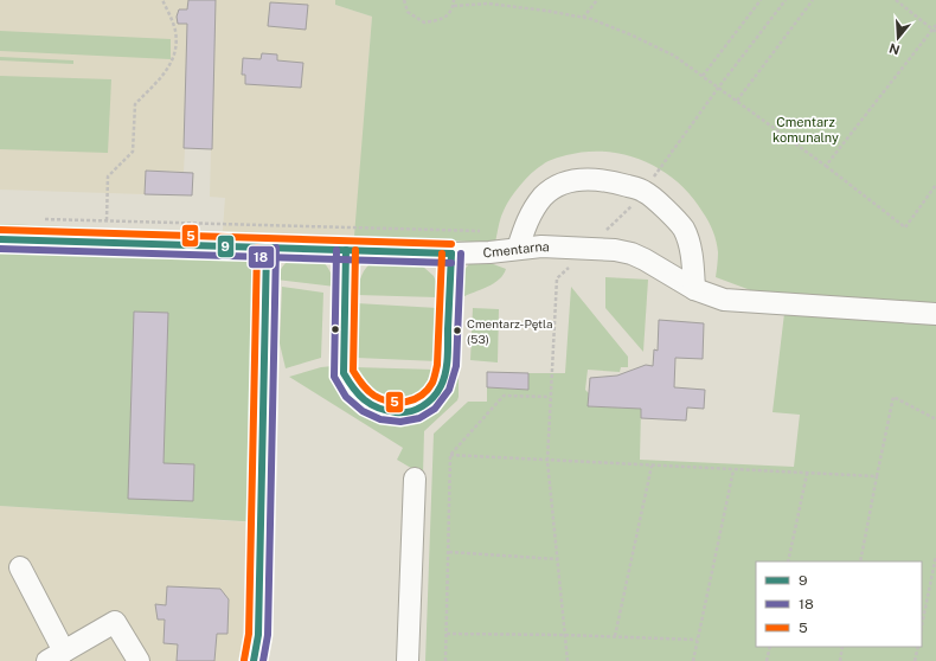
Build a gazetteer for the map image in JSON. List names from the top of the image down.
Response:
{
  "streets": {
    "street": ["Cmentarna"]
  },
  "parks": ["Cmentarz komunalny"],
  "places": ["Cmentarz-Pętla (53)"],
  "lines": ["transit line 5", "transit line 9", "transit line 18"],
  "legend": ["9", "18", "5"],
  "north": "bottom"
}
